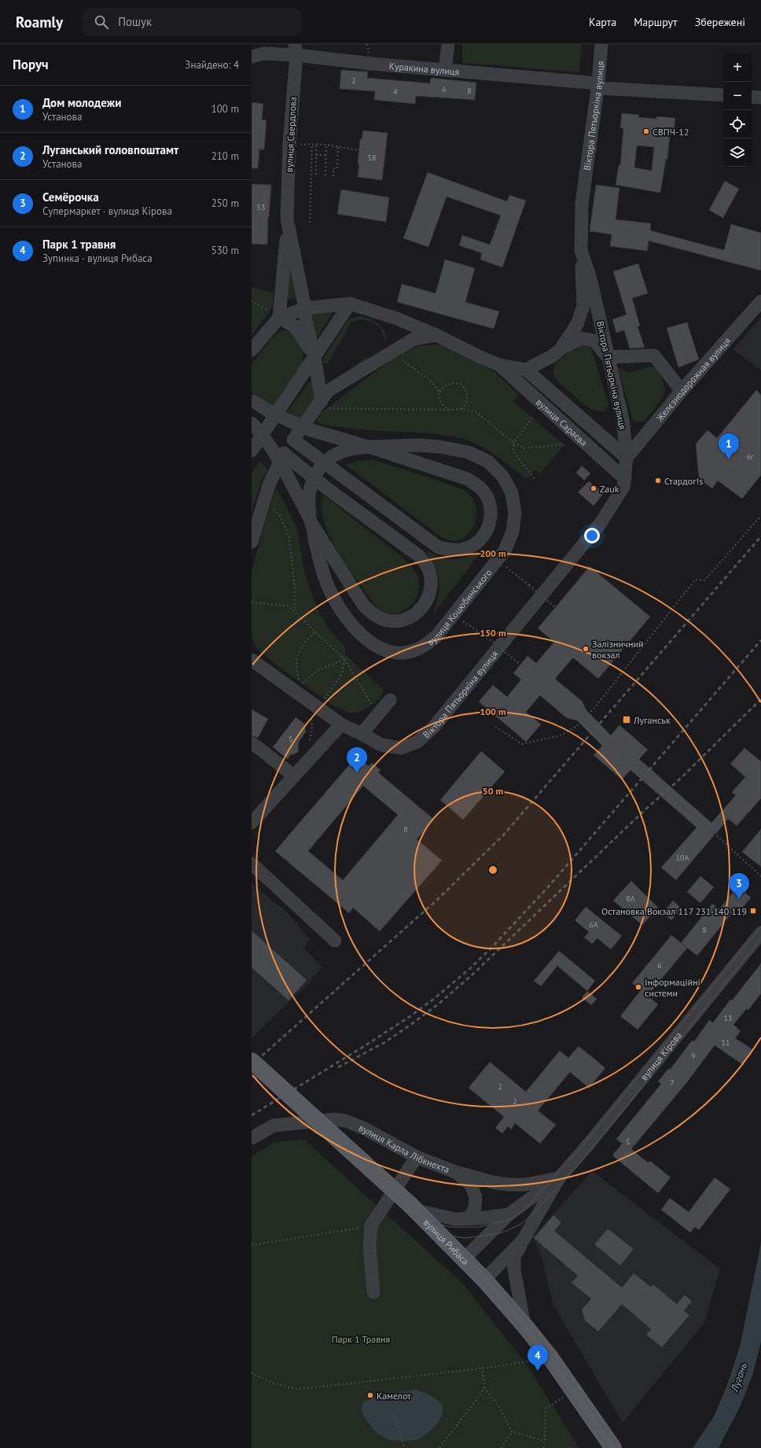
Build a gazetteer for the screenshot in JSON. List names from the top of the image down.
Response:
{
  "streets": {
    "main road": ["вулиця Рибаса"],
    "street": [
      "Куракина вулиця",
      "Віктора Пятьоркіна вулиця",
      "вулиця Свердлова",
      "Желєзнодорожная вулиця",
      "вулиця Сараєва",
      "вулиця Коцюбинського",
      "вулиця Кірова",
      "вулиця Карла Лібкнехта"
    ]
  },
  "crossings": [
    ["Куракина вулиця", "Віктора Пятьоркіна вулиця"],
    ["Куракина вулиця", "вулиця Свердлова"],
    ["Віктора Пятьоркіна вулиця", "Желєзнодорожная вулиця"],
    ["Віктора Пятьоркіна вулиця", "вулиця Сараєва"],
    ["вулиця Кірова", "вулиця Карла Лібкнехта"],
    ["вулиця Кірова", "вулиця Рибаса"]
  ],
  "water": ["Лугань"],
  "parks": ["Парк 1 Травня"],
  "places": {
    "other": [
      "СВПЧ-12",
      "Стардог!s",
      "Zauk",
      "Залізничний вокзал",
      "Інформаційні системи",
      "Камелот"
    ],
    "transit": ["Луганськ", "Остановка Вокзал 117 231 140 119"]
  },
  "house_numbers": [
    "2",
    "6",
    "8",
    "4",
    "58",
    "53",
    "6г",
    "5",
    "8",
    "10А",
    "8А",
    "6А",
    "8",
    "6",
    "13",
    "11",
    "9",
    "7",
    "2",
    "2",
    "5"
  ],
  "page": {
    "header": "Roamly",
    "search": "Пошук",
    "nav": ["Карта", "Маршрут", "Збережені"],
    "heading": ["Поруч", "Знайдено: 4"],
    "map_buttons": ["+", "−"],
    "list": [
      {
        "mark": "1",
        "name": "Дом молодежи",
        "note": "Установа",
        "value": "100 m"
      },
      {
        "mark": "2",
        "name": "Луганський головпоштамт",
        "note": "Установа",
        "value": "210 m"
      },
      {
        "mark": "3",
        "name": "Семёрочка",
        "note": "Супермаркет · вулиця Кірова",
        "value": "250 m"
      },
      {
        "mark": "4",
        "name": "Парк 1 травня",
        "note": "Зупинка · вулиця Рибаса",
        "value": "530 m"
      }
    ],
    "pins": [
      "1",
      "2",
      "3",
      "4"
    ]
  },
  "rings": [
    "200 m",
    "150 m",
    "100 m",
    "50 m"
  ]
}
